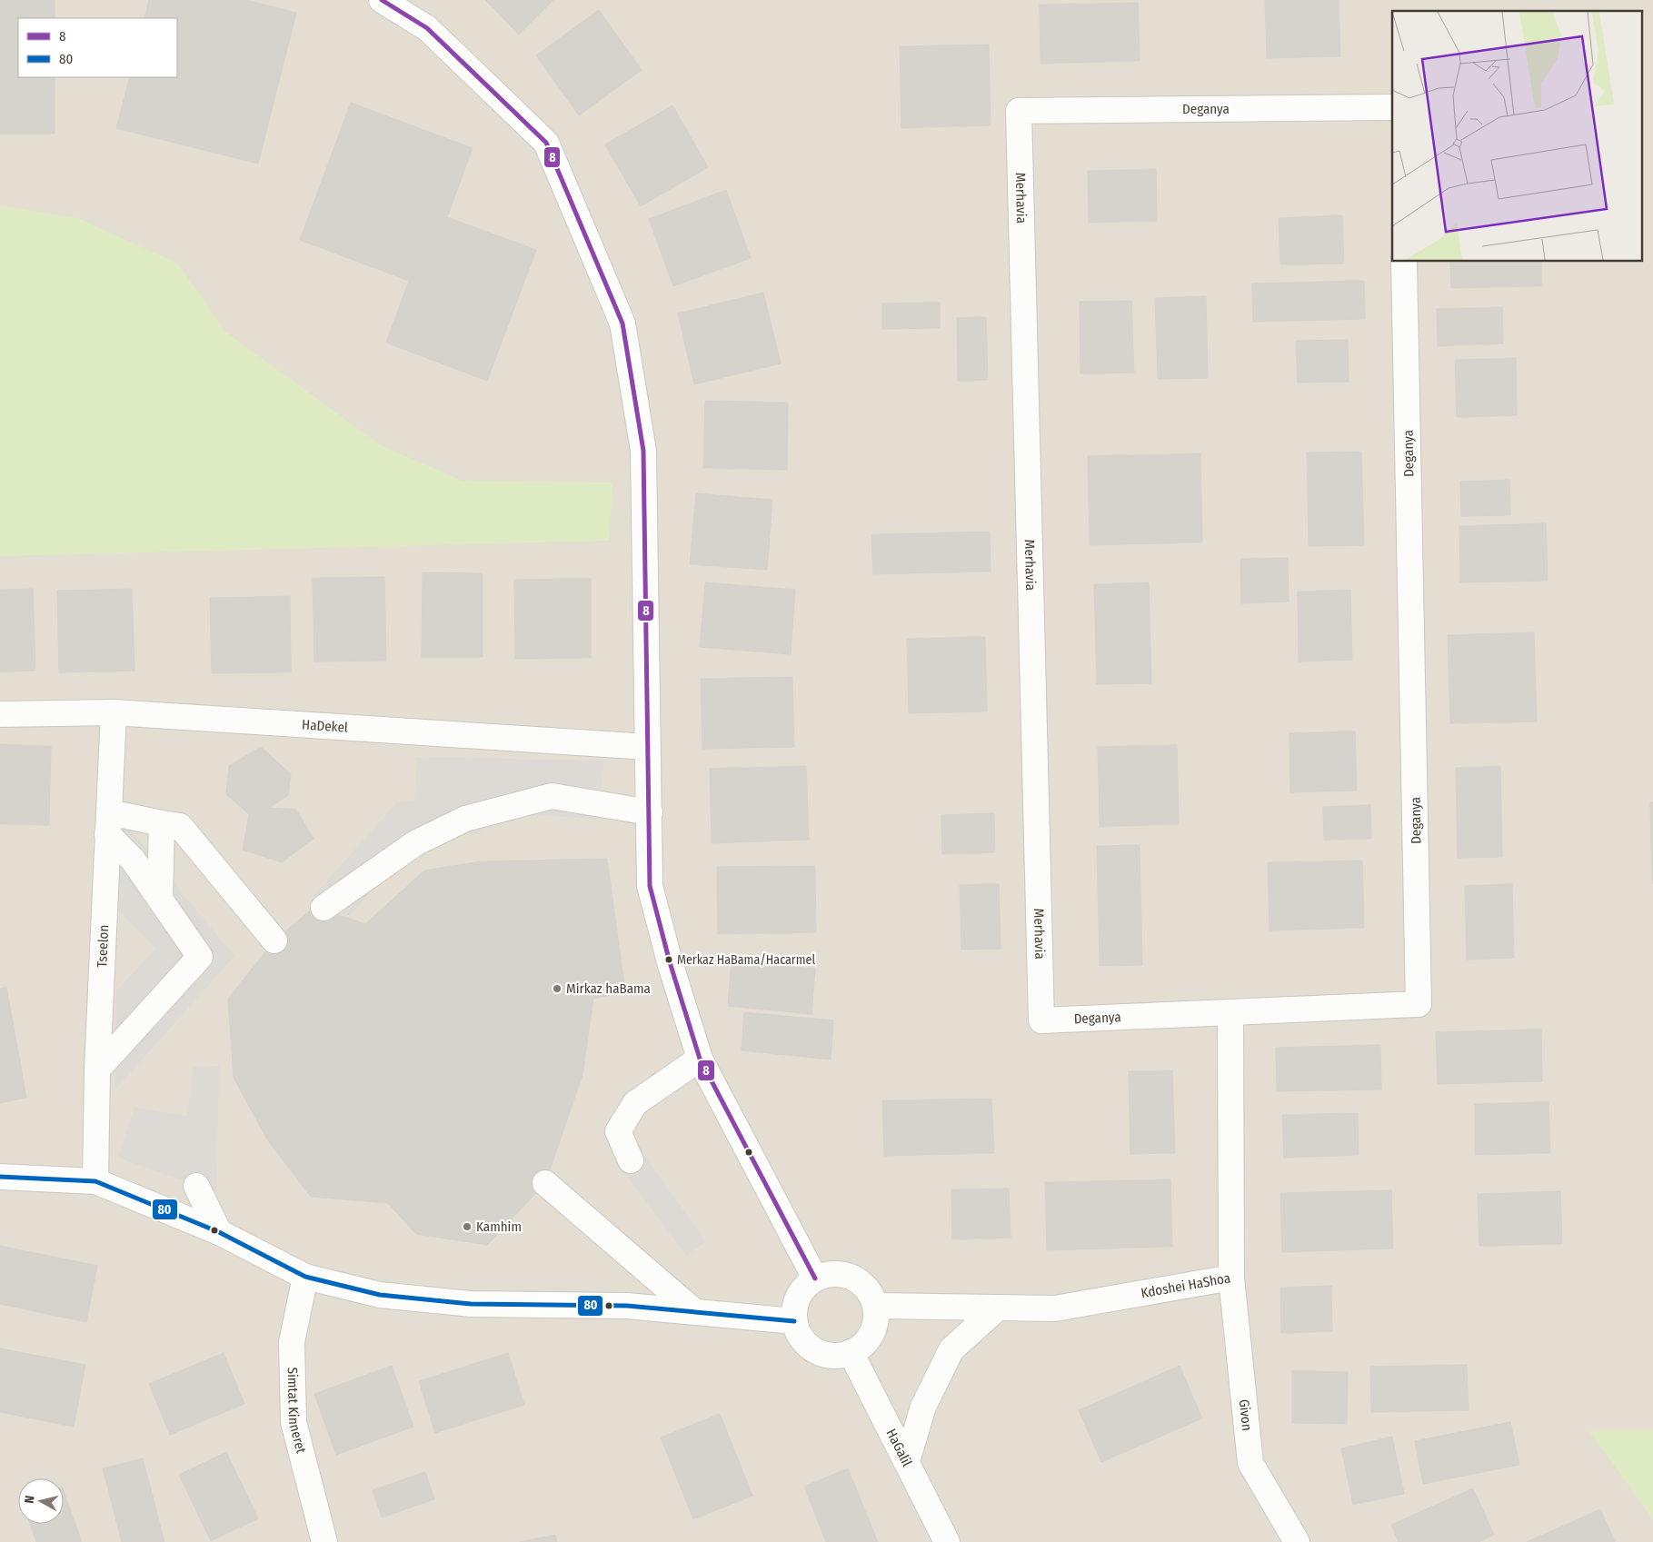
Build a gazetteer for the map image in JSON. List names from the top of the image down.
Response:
{
  "streets": {
    "street": [
      "Deganya",
      "Merhavia",
      "HaDekel",
      "Tseelon",
      "Kdoshei HaShoa",
      "Simtat Kinneret",
      "Givon",
      "HaGalil"
    ]
  },
  "crossings": [
    ["Deganya", "Merhavia"],
    ["Deganya", "Kdoshei HaShoa"],
    ["HaDekel", "Tseelon"],
    ["Kdoshei HaShoa", "Givon"],
    ["Kdoshei HaShoa", "HaGalil"]
  ],
  "places": ["Merkaz HaBama/Hacarmel", "Mirkaz haBama", "Kamhim"],
  "lines": ["transit line 8", "transit line 80"],
  "legend": ["8", "80"],
  "north": "left"
}
